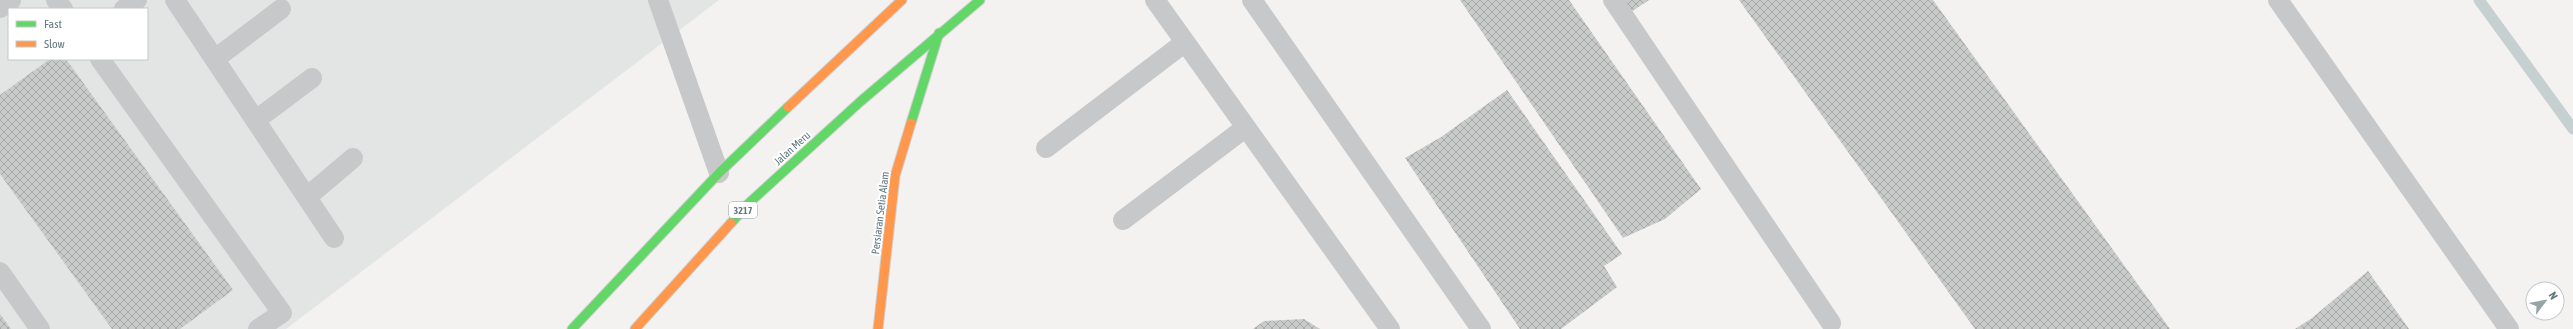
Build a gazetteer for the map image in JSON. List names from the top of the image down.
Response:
{
  "streets": {
    "highway": ["Jalan Meru", "3217", "Persiaran Setia Alam"]
  },
  "crossings": [
    ["Jalan Meru", "Persiaran Setia Alam"]
  ],
  "legend": ["Fast", "Slow"],
  "north": "top right"
}
